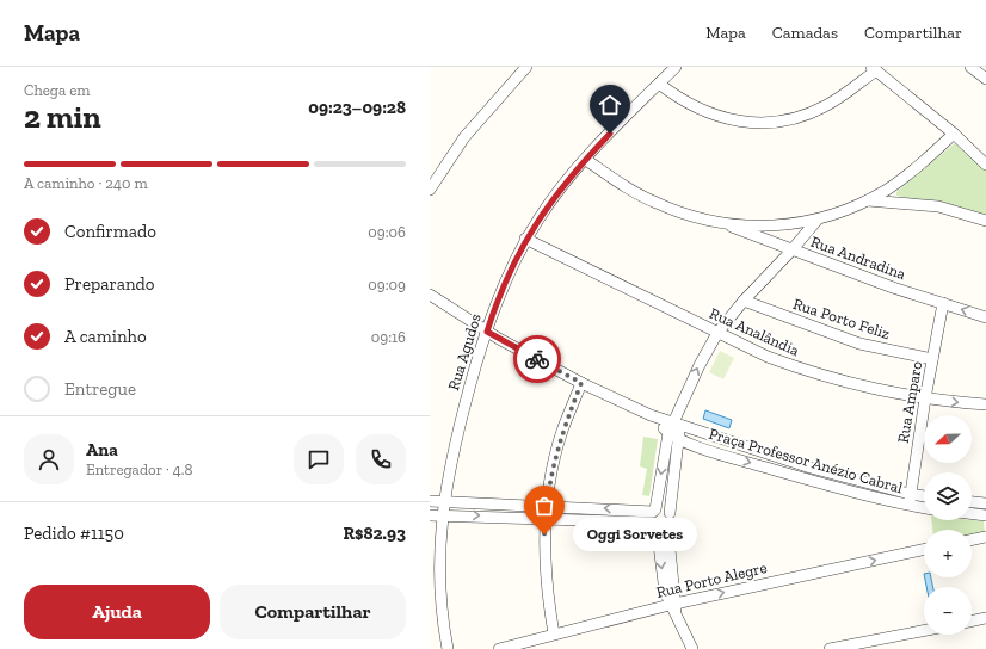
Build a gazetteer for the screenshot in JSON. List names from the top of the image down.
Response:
{
  "streets": {
    "street": [
      "Rua Andradina",
      "Rua Porto Feliz",
      "Rua Analândia",
      "Rua Agudos",
      "Rua Amparo",
      "Praça Professor Anézio Cabral",
      "Rua Porto Alegre"
    ]
  },
  "crossings": [
    ["Rua Andradina", "Rua Amparo"],
    ["Rua Porto Feliz", "Rua Amparo"],
    ["Rua Analândia", "Rua Agudos"],
    ["Rua Analândia", "Rua Amparo"],
    ["Rua Amparo", "Praça Professor Anézio Cabral"]
  ],
  "places": ["Oggi Sorvetes"],
  "north": "left",
  "page": {
    "header": "Mapa",
    "nav": ["Mapa", "Camadas", "Compartilhar"],
    "heading": ["2 min", "Chega em", "09:23–09:28"],
    "panel": [
      "Ana",
      "Entregador · 4.8",
      "Pedido #1150",
      "R$82.93"
    ],
    "bar": "A caminho · 240 m",
    "list": [
      ["Confirmado", "09:06"],
      ["Preparando", "09:09"],
      ["A caminho", "09:16"],
      "Entregue"
    ],
    "map_buttons": ["+", "−"],
    "bubble": "Oggi Sorvetes",
    "buttons": ["Ajuda", "Compartilhar"]
  }
}
